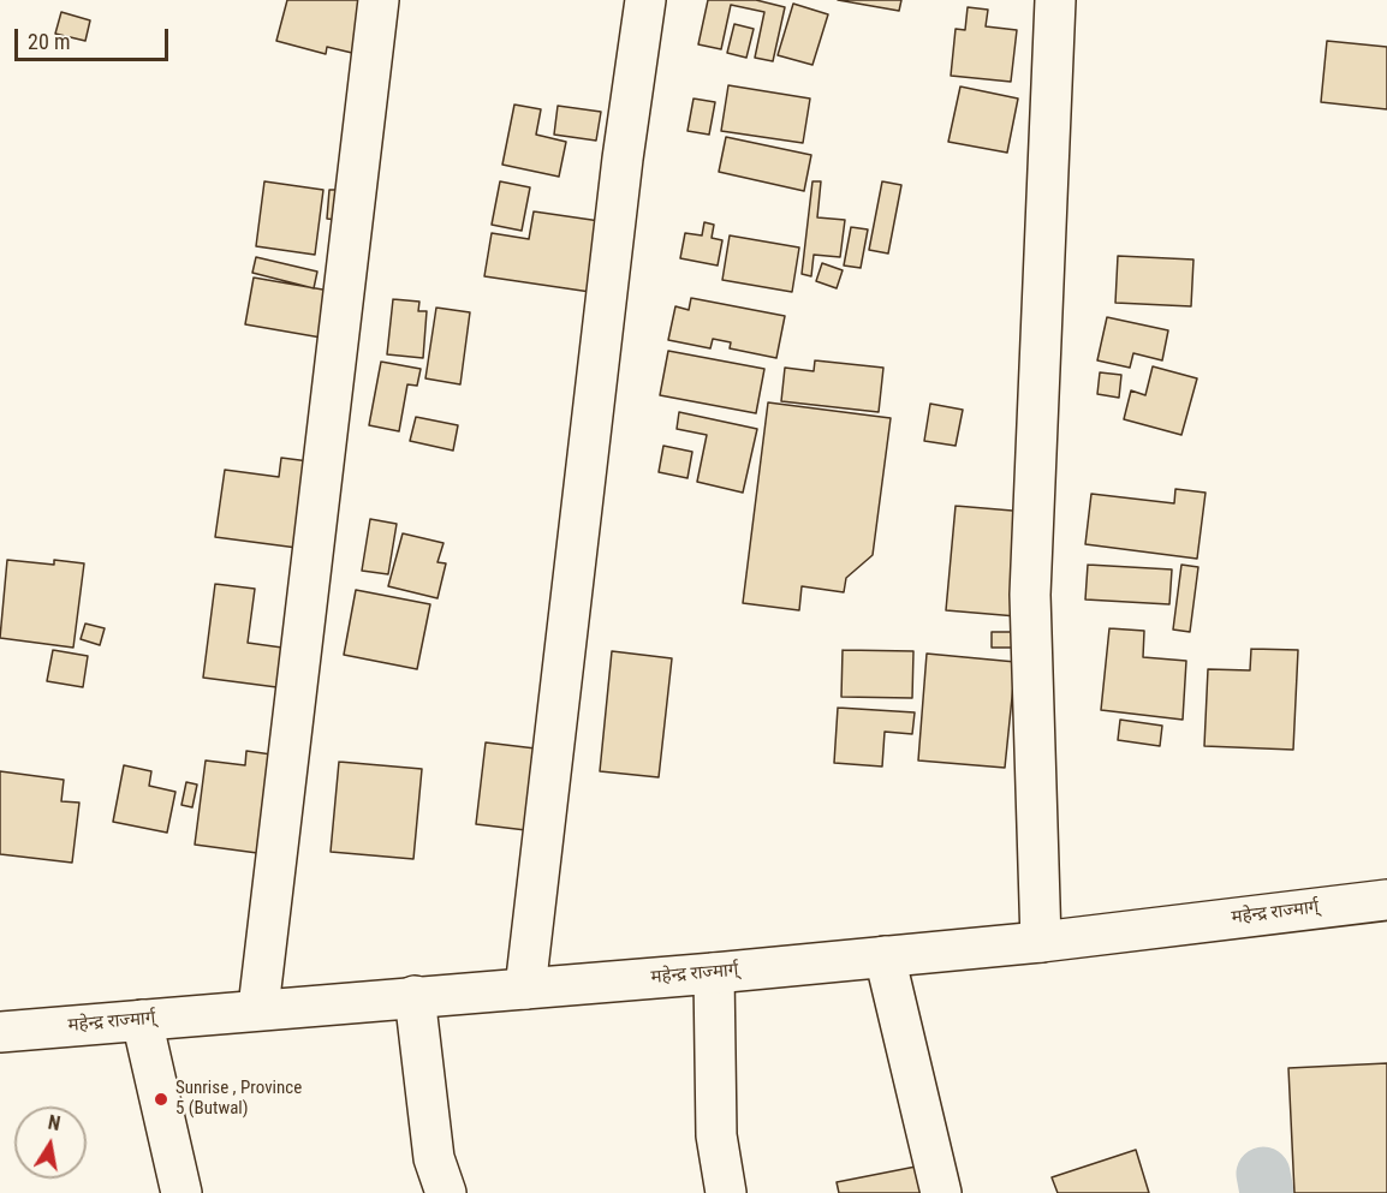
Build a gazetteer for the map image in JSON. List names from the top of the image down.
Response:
{
  "streets": {
    "main road": ["महेन्द्र राज्मार्ग्"]
  },
  "places": ["Sunrise , Province 5 (Butwal)"],
  "scale_bar": "20 m",
  "north": "top"
}
